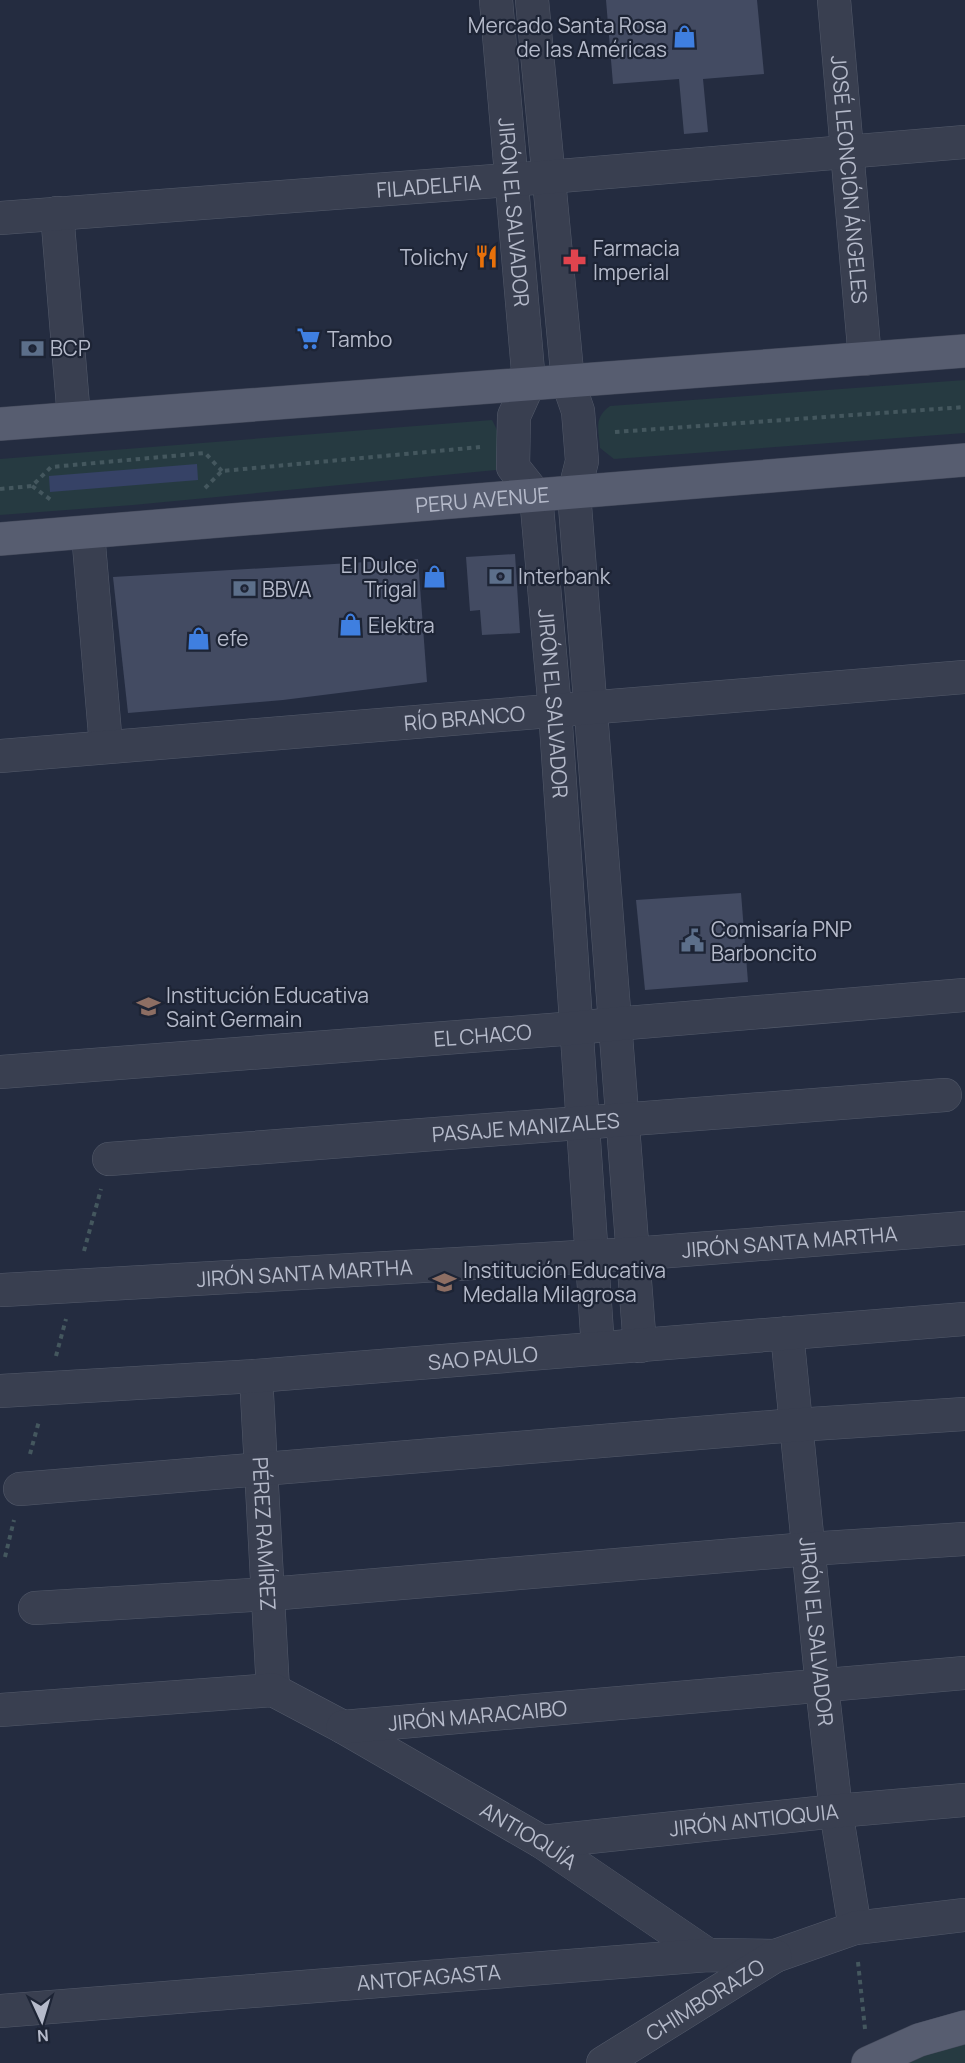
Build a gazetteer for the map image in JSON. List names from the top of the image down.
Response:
{
  "streets": {
    "main road": ["PERU AVENUE"],
    "street": [
      "JOSÉ LEONCIÓN ÁNGELES",
      "FILADELFIA",
      "JIRÓN EL SALVADOR",
      "RÍO BRANCO",
      "EL CHACO",
      "PASAJE MANIZALES",
      "JIRÓN SANTA MARTHA",
      "SAO PAULO",
      "PÉREZ RAMÍREZ",
      "JIRÓN MARACAIBO",
      "JIRÓN ANTIOQUIA",
      "ANTIOQUÍA",
      "ANTOFAGASTA",
      "CHIMBORAZO"
    ]
  },
  "crossings": [
    ["JOSÉ LEONCIÓN ÁNGELES", "FILADELFIA"],
    ["FILADELFIA", "JIRÓN EL SALVADOR"],
    ["JIRÓN EL SALVADOR", "PERU AVENUE"],
    ["JIRÓN EL SALVADOR", "RÍO BRANCO"],
    ["JIRÓN EL SALVADOR", "EL CHACO"],
    ["JIRÓN EL SALVADOR", "PASAJE MANIZALES"],
    ["JIRÓN EL SALVADOR", "JIRÓN SANTA MARTHA"],
    ["JIRÓN EL SALVADOR", "SAO PAULO"],
    ["JIRÓN EL SALVADOR", "JIRÓN MARACAIBO"],
    ["JIRÓN EL SALVADOR", "JIRÓN ANTIOQUIA"],
    ["JIRÓN EL SALVADOR", "ANTOFAGASTA"],
    ["SAO PAULO", "PÉREZ RAMÍREZ"],
    ["JIRÓN MARACAIBO", "ANTIOQUÍA"],
    ["JIRÓN ANTIOQUIA", "ANTIOQUÍA"],
    ["ANTIOQUÍA", "ANTOFAGASTA"],
    ["ANTOFAGASTA", "CHIMBORAZO"]
  ],
  "places": {
    "shop": [
      "Mercado Santa Rosa de las Américas",
      "El Dulce Trigal",
      "Elektra",
      "efe"
    ],
    "restaurant": ["Tolichy"],
    "pharmacy": ["Farmacia Imperial"],
    "supermarket": ["Tambo"],
    "bank": ["BCP", "Interbank", "BBVA"],
    "public building": ["Comisaría PNP Barboncito"],
    "school or university": ["Institución Educativa Saint Germain", "Institución Educativa Medalla Milagrosa"]
  },
  "north": "bottom"
}
